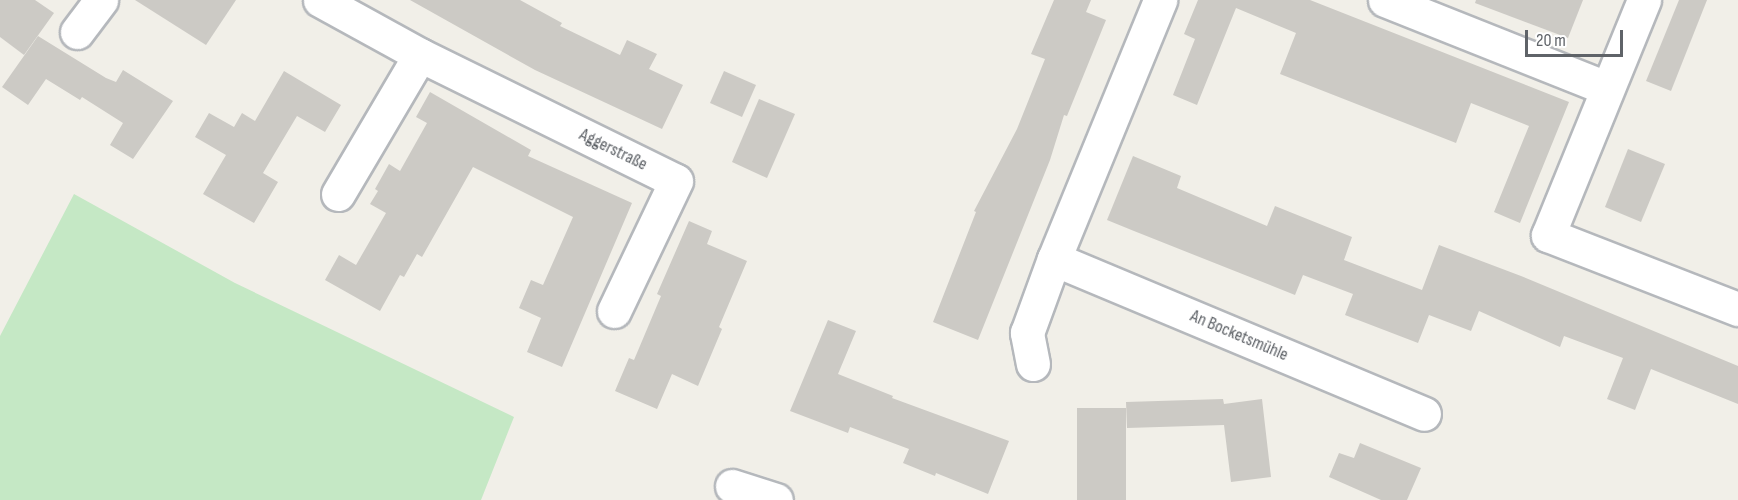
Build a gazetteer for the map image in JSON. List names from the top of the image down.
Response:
{
  "streets": {
    "street": ["Aggerstraße", "An Bocketsmühle"]
  },
  "scale_bar": "20 m"
}
